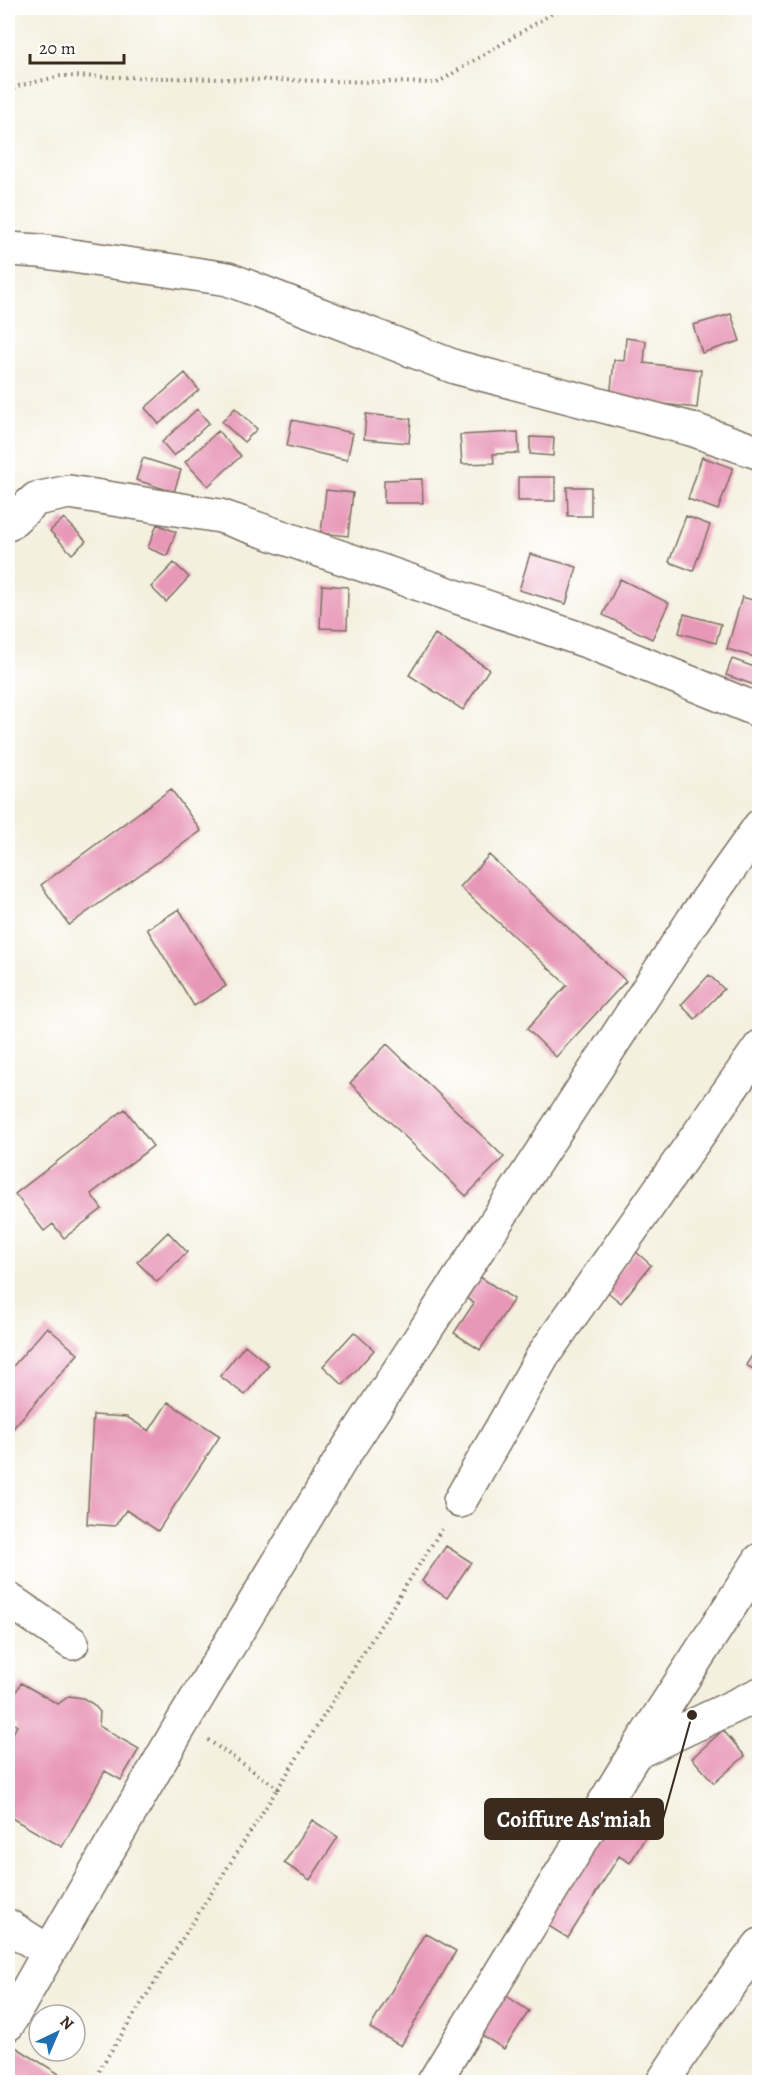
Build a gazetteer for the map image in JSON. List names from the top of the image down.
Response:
{
  "places": ["Coiffure As'miah"],
  "scale_bar": "20 m",
  "north": "top right"
}
